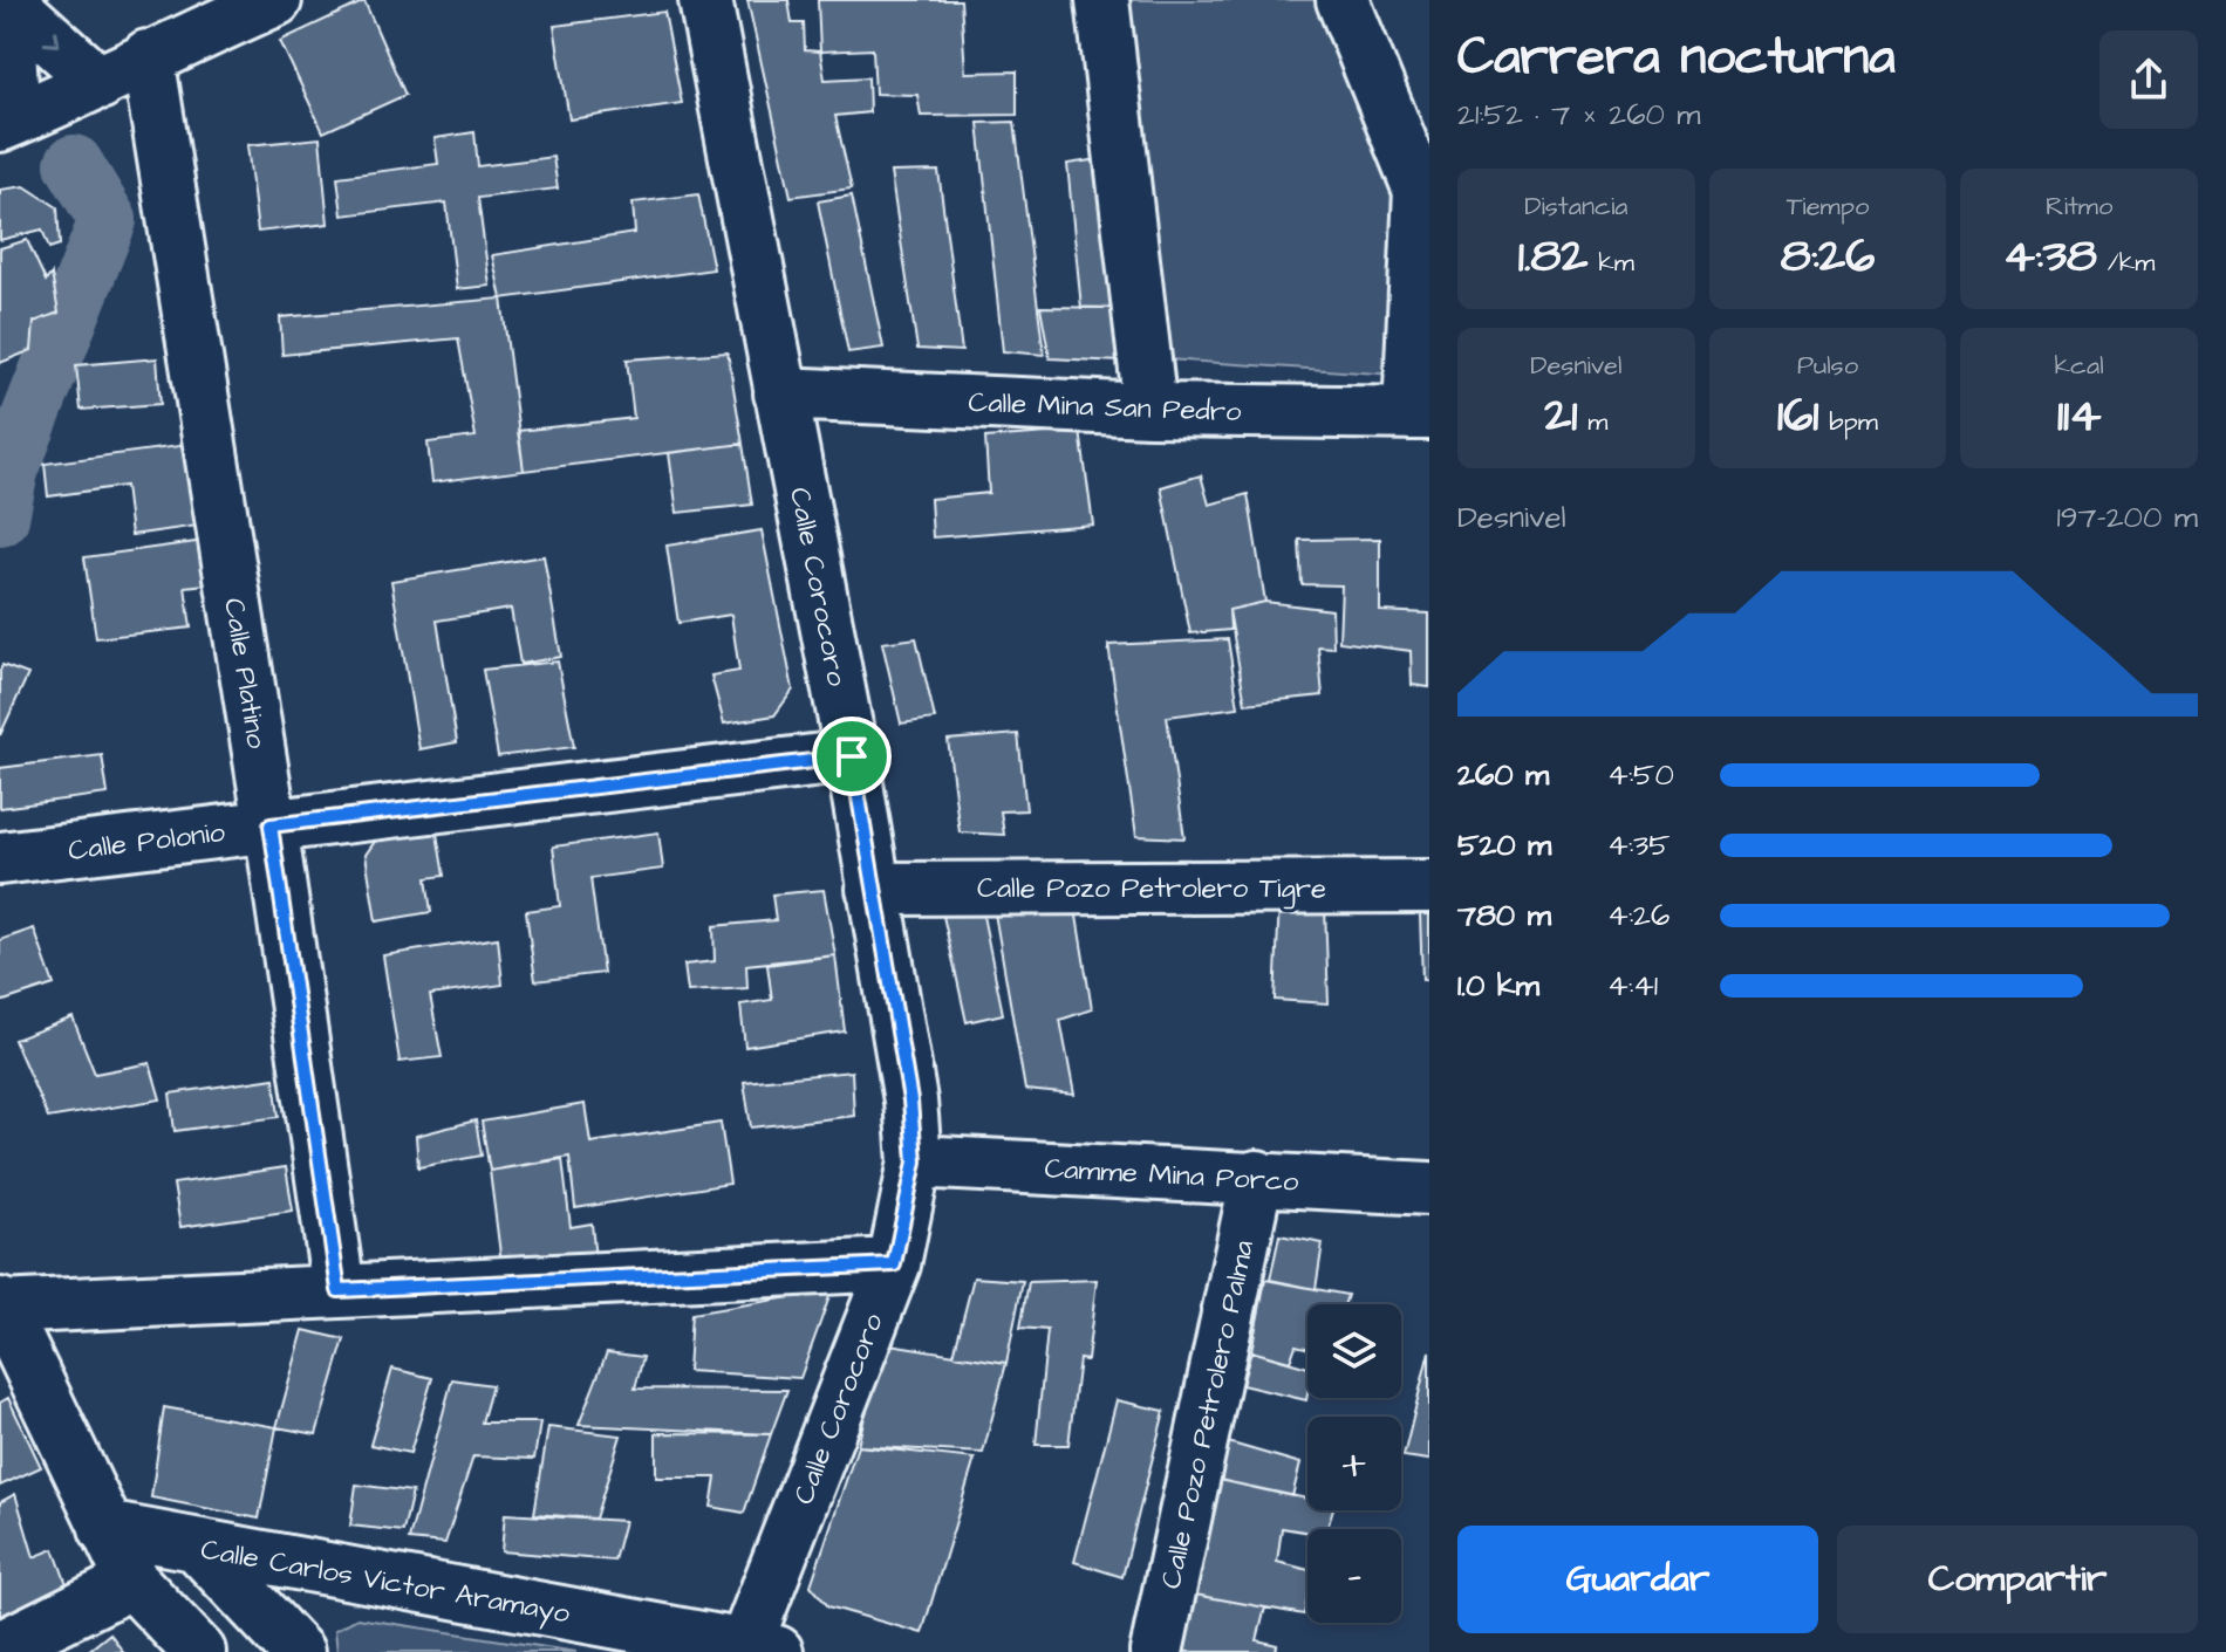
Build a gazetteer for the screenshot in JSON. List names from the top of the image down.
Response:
{
  "streets": {
    "street": [
      "Calle Mina San Pedro",
      "Calle Corocoro",
      "Calle Platino",
      "Calle Polonio",
      "Calle Pozo Petrolero Tigre",
      "Camme Mina Porco",
      "Calle Pozo Petrolero Palma",
      "Calle Carlos Victor Aramayo"
    ]
  },
  "crossings": [
    ["Calle Mina San Pedro", "Calle Corocoro"],
    ["Calle Corocoro", "Calle Polonio"],
    ["Calle Corocoro", "Calle Pozo Petrolero Tigre"],
    ["Calle Corocoro", "Camme Mina Porco"],
    ["Calle Corocoro", "Calle Carlos Victor Aramayo"],
    ["Calle Platino", "Calle Polonio"],
    ["Camme Mina Porco", "Calle Pozo Petrolero Palma"]
  ],
  "page": {
    "heading": ["Carrera nocturna", "21:52 · 7 × 260 m"],
    "stats": [
      ["Distancia", "1.82 km"],
      ["Tiempo", "8:26"],
      ["Ritmo", "4:38 /km"],
      ["Desnivel", "21 m"],
      ["Pulso", "161 bpm"],
      ["kcal", "114"]
    ],
    "chart": ["Desnivel", "197–200 m"],
    "list": [
      {
        "name": "260 m",
        "note": "4:50"
      },
      {
        "name": "520 m",
        "note": "4:35"
      },
      {
        "name": "780 m",
        "note": "4:26"
      },
      {
        "name": "1.0 km",
        "note": "4:41"
      }
    ],
    "map_buttons": ["+", "−"],
    "buttons": ["Guardar", "Compartir"]
  }
}
